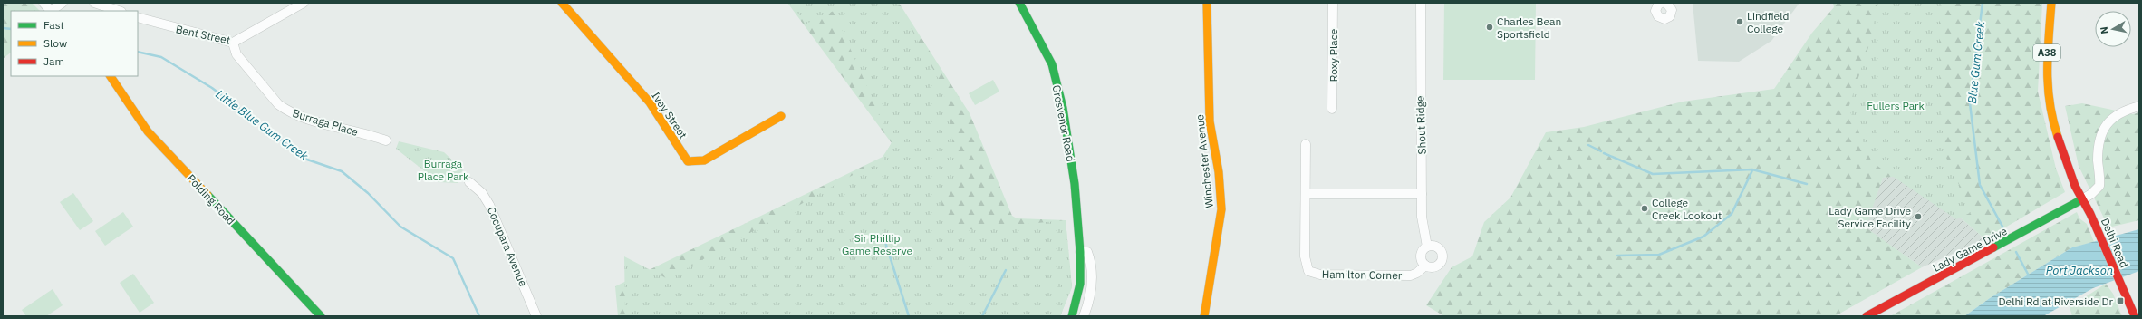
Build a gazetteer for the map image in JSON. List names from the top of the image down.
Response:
{
  "streets": {
    "street": [
      "Bent Street",
      "A38",
      "Roxy Place",
      "Ivey Street",
      "Burraga Place",
      "Grosvenor Road",
      "Shout Ridge",
      "Winchester Avenue",
      "Polding Road",
      "Delhi Road",
      "Cocupara Avenue",
      "Lady Game Drive",
      "Hamilton Corner"
    ]
  },
  "crossings": [
    ["Bent Street", "Burraga Place"],
    ["A38", "Delhi Road"],
    ["A38", "Lady Game Drive"],
    ["Shout Ridge", "Hamilton Corner"],
    ["Delhi Road", "Lady Game Drive"]
  ],
  "water": ["Blue Gum Creek", "Little Blue Gum Creek", "Port Jackson"],
  "parks": ["Fullers Park", "Burraga Place Park", "Sir Phillip Game Reserve"],
  "places": {
    "other": [
      "Lindfield College",
      "Charles Bean Sportsfield",
      "College Creek Lookout",
      "Lady Game Drive Service Facility"
    ],
    "transit": ["Delhi Rd at Riverside Dr"]
  },
  "legend": ["Fast", "Slow", "Jam"],
  "north": "left"
}
